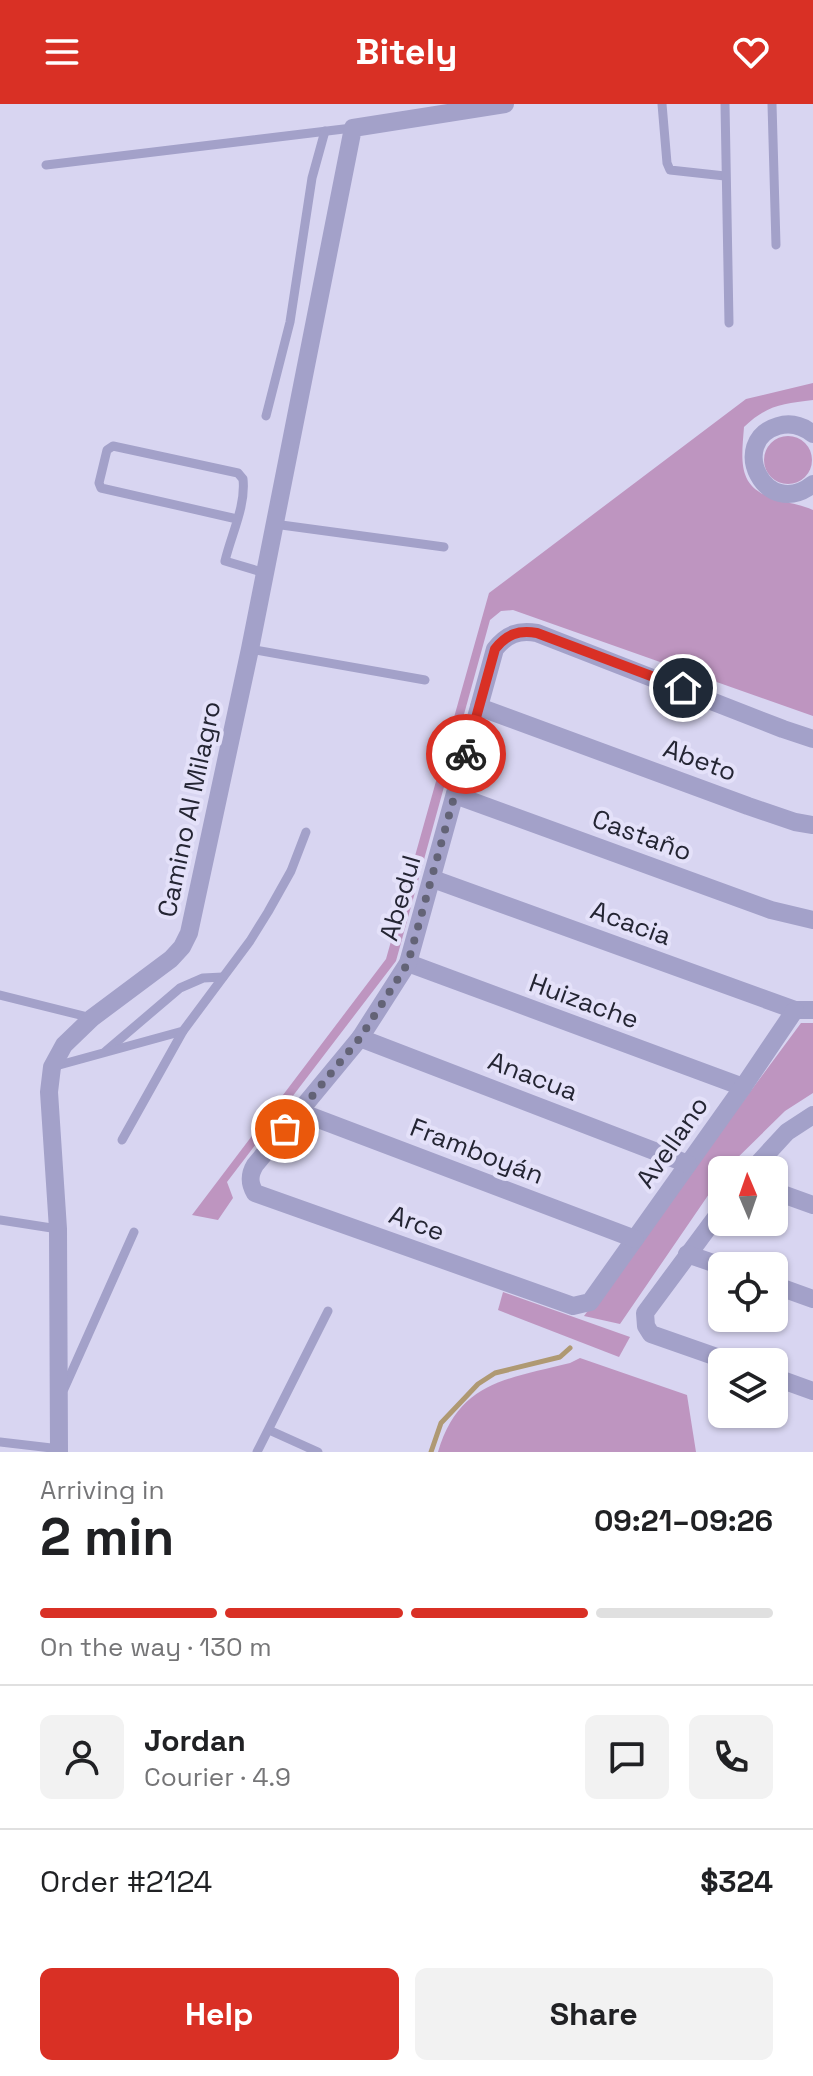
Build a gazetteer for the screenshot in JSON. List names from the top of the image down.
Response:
{
  "streets": {
    "street": [
      "Abeto",
      "Camino Al Milagro",
      "Castaño",
      "Abedul",
      "Acacia",
      "Huizache",
      "Anacua",
      "Avellano",
      "Framboyán",
      "Arce"
    ]
  },
  "crossings": [
    ["Abeto", "Abedul"],
    ["Castaño", "Abedul"],
    ["Abedul", "Acacia"],
    ["Abedul", "Huizache"],
    ["Abedul", "Anacua"],
    ["Abedul", "Framboyán"],
    ["Abedul", "Arce"],
    ["Acacia", "Avellano"],
    ["Huizache", "Avellano"],
    ["Anacua", "Avellano"],
    ["Avellano", "Framboyán"],
    ["Avellano", "Arce"]
  ],
  "north": "top",
  "page": {
    "header": "Bitely",
    "heading": ["2 min", "Arriving in", "09:21–09:26"],
    "panel": [
      "Jordan",
      "Courier · 4.9",
      "Order #2124",
      "$324"
    ],
    "bar": "On the way · 130 m",
    "buttons": ["Help", "Share"]
  }
}
